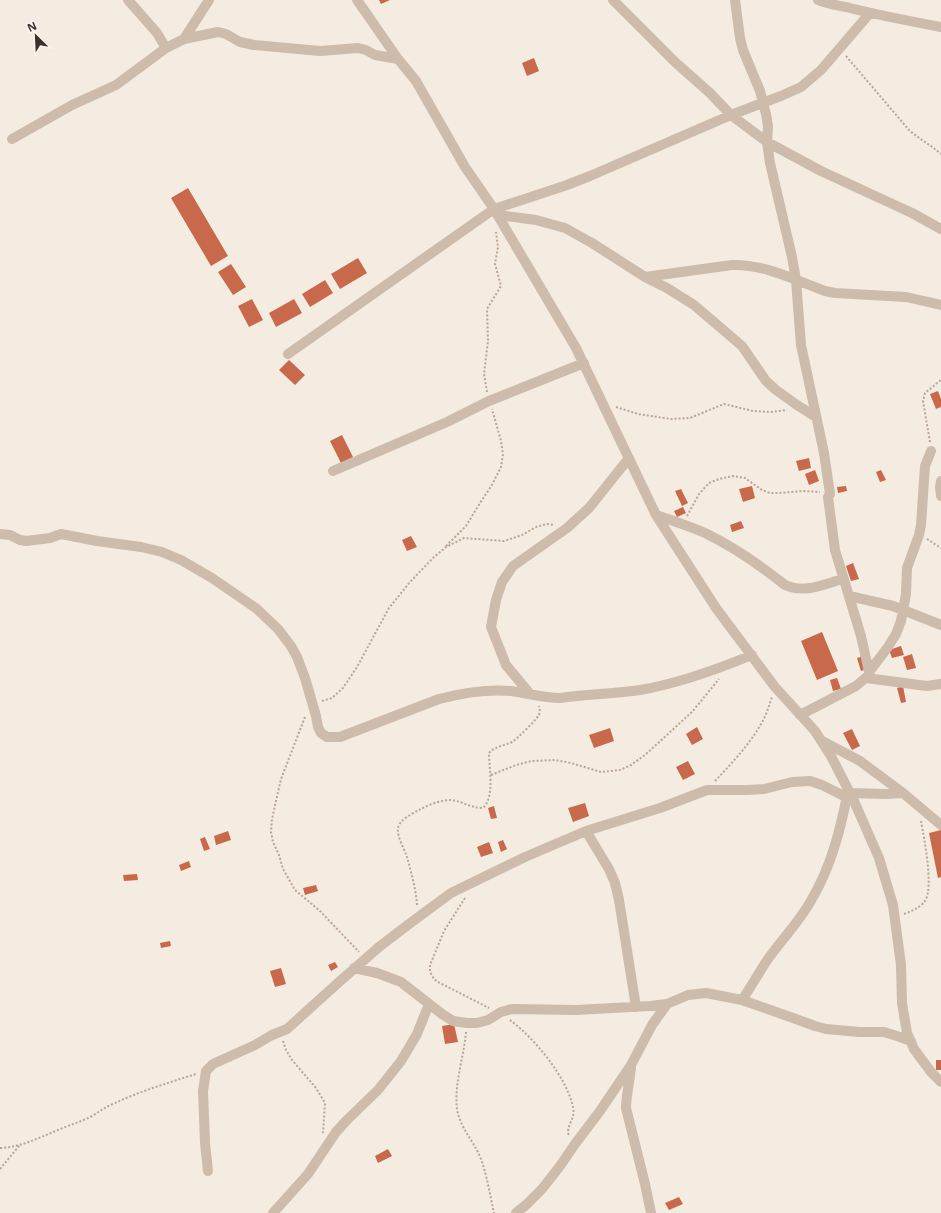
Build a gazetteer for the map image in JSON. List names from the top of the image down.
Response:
{
  "north": "top left"
}
